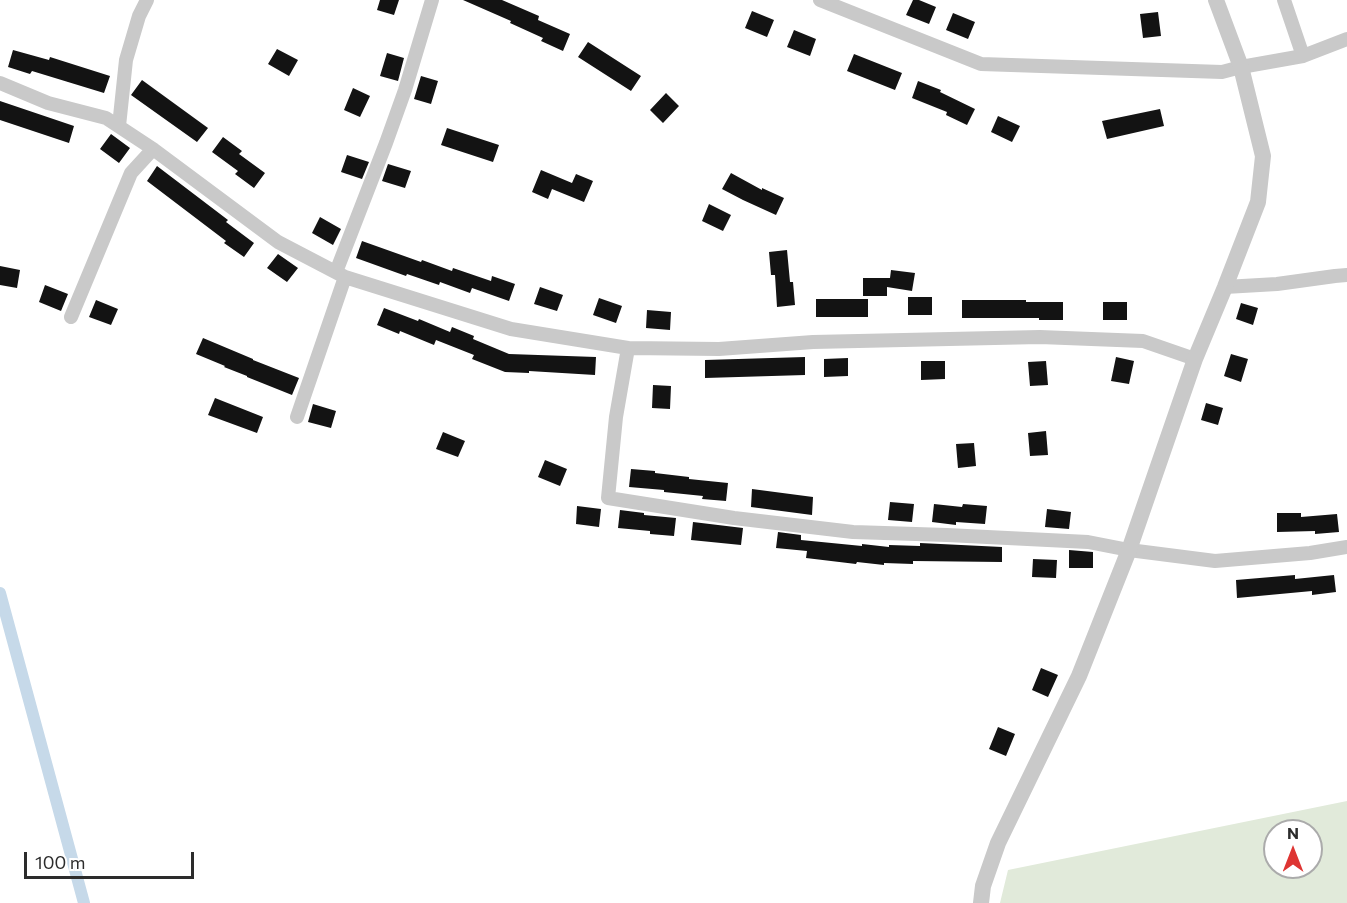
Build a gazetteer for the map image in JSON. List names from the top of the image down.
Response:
{
  "scale_bar": "100 m",
  "north": "top"
}
